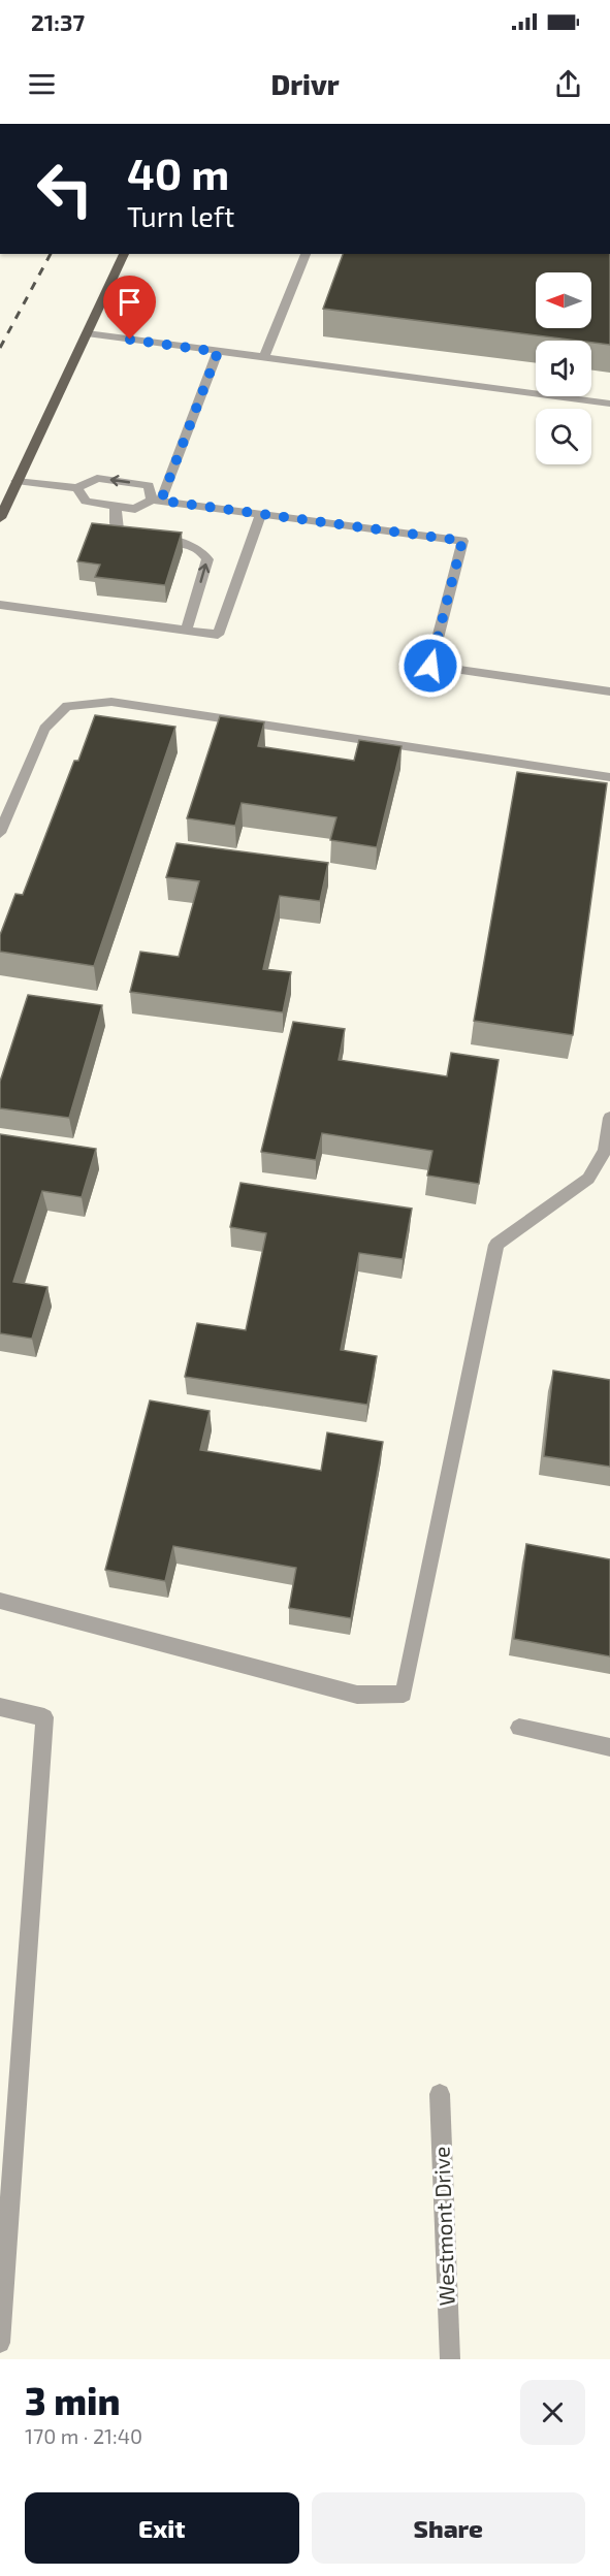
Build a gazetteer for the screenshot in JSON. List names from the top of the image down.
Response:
{
  "streets": {
    "street": ["Westmont Drive"]
  },
  "north": "left",
  "page": {
    "status": "21:37",
    "header": "Drivr",
    "turn": ["40 m", "Turn left"],
    "heading": ["3 min", "170 m · 21:40"],
    "buttons": ["Exit", "Share"]
  }
}
